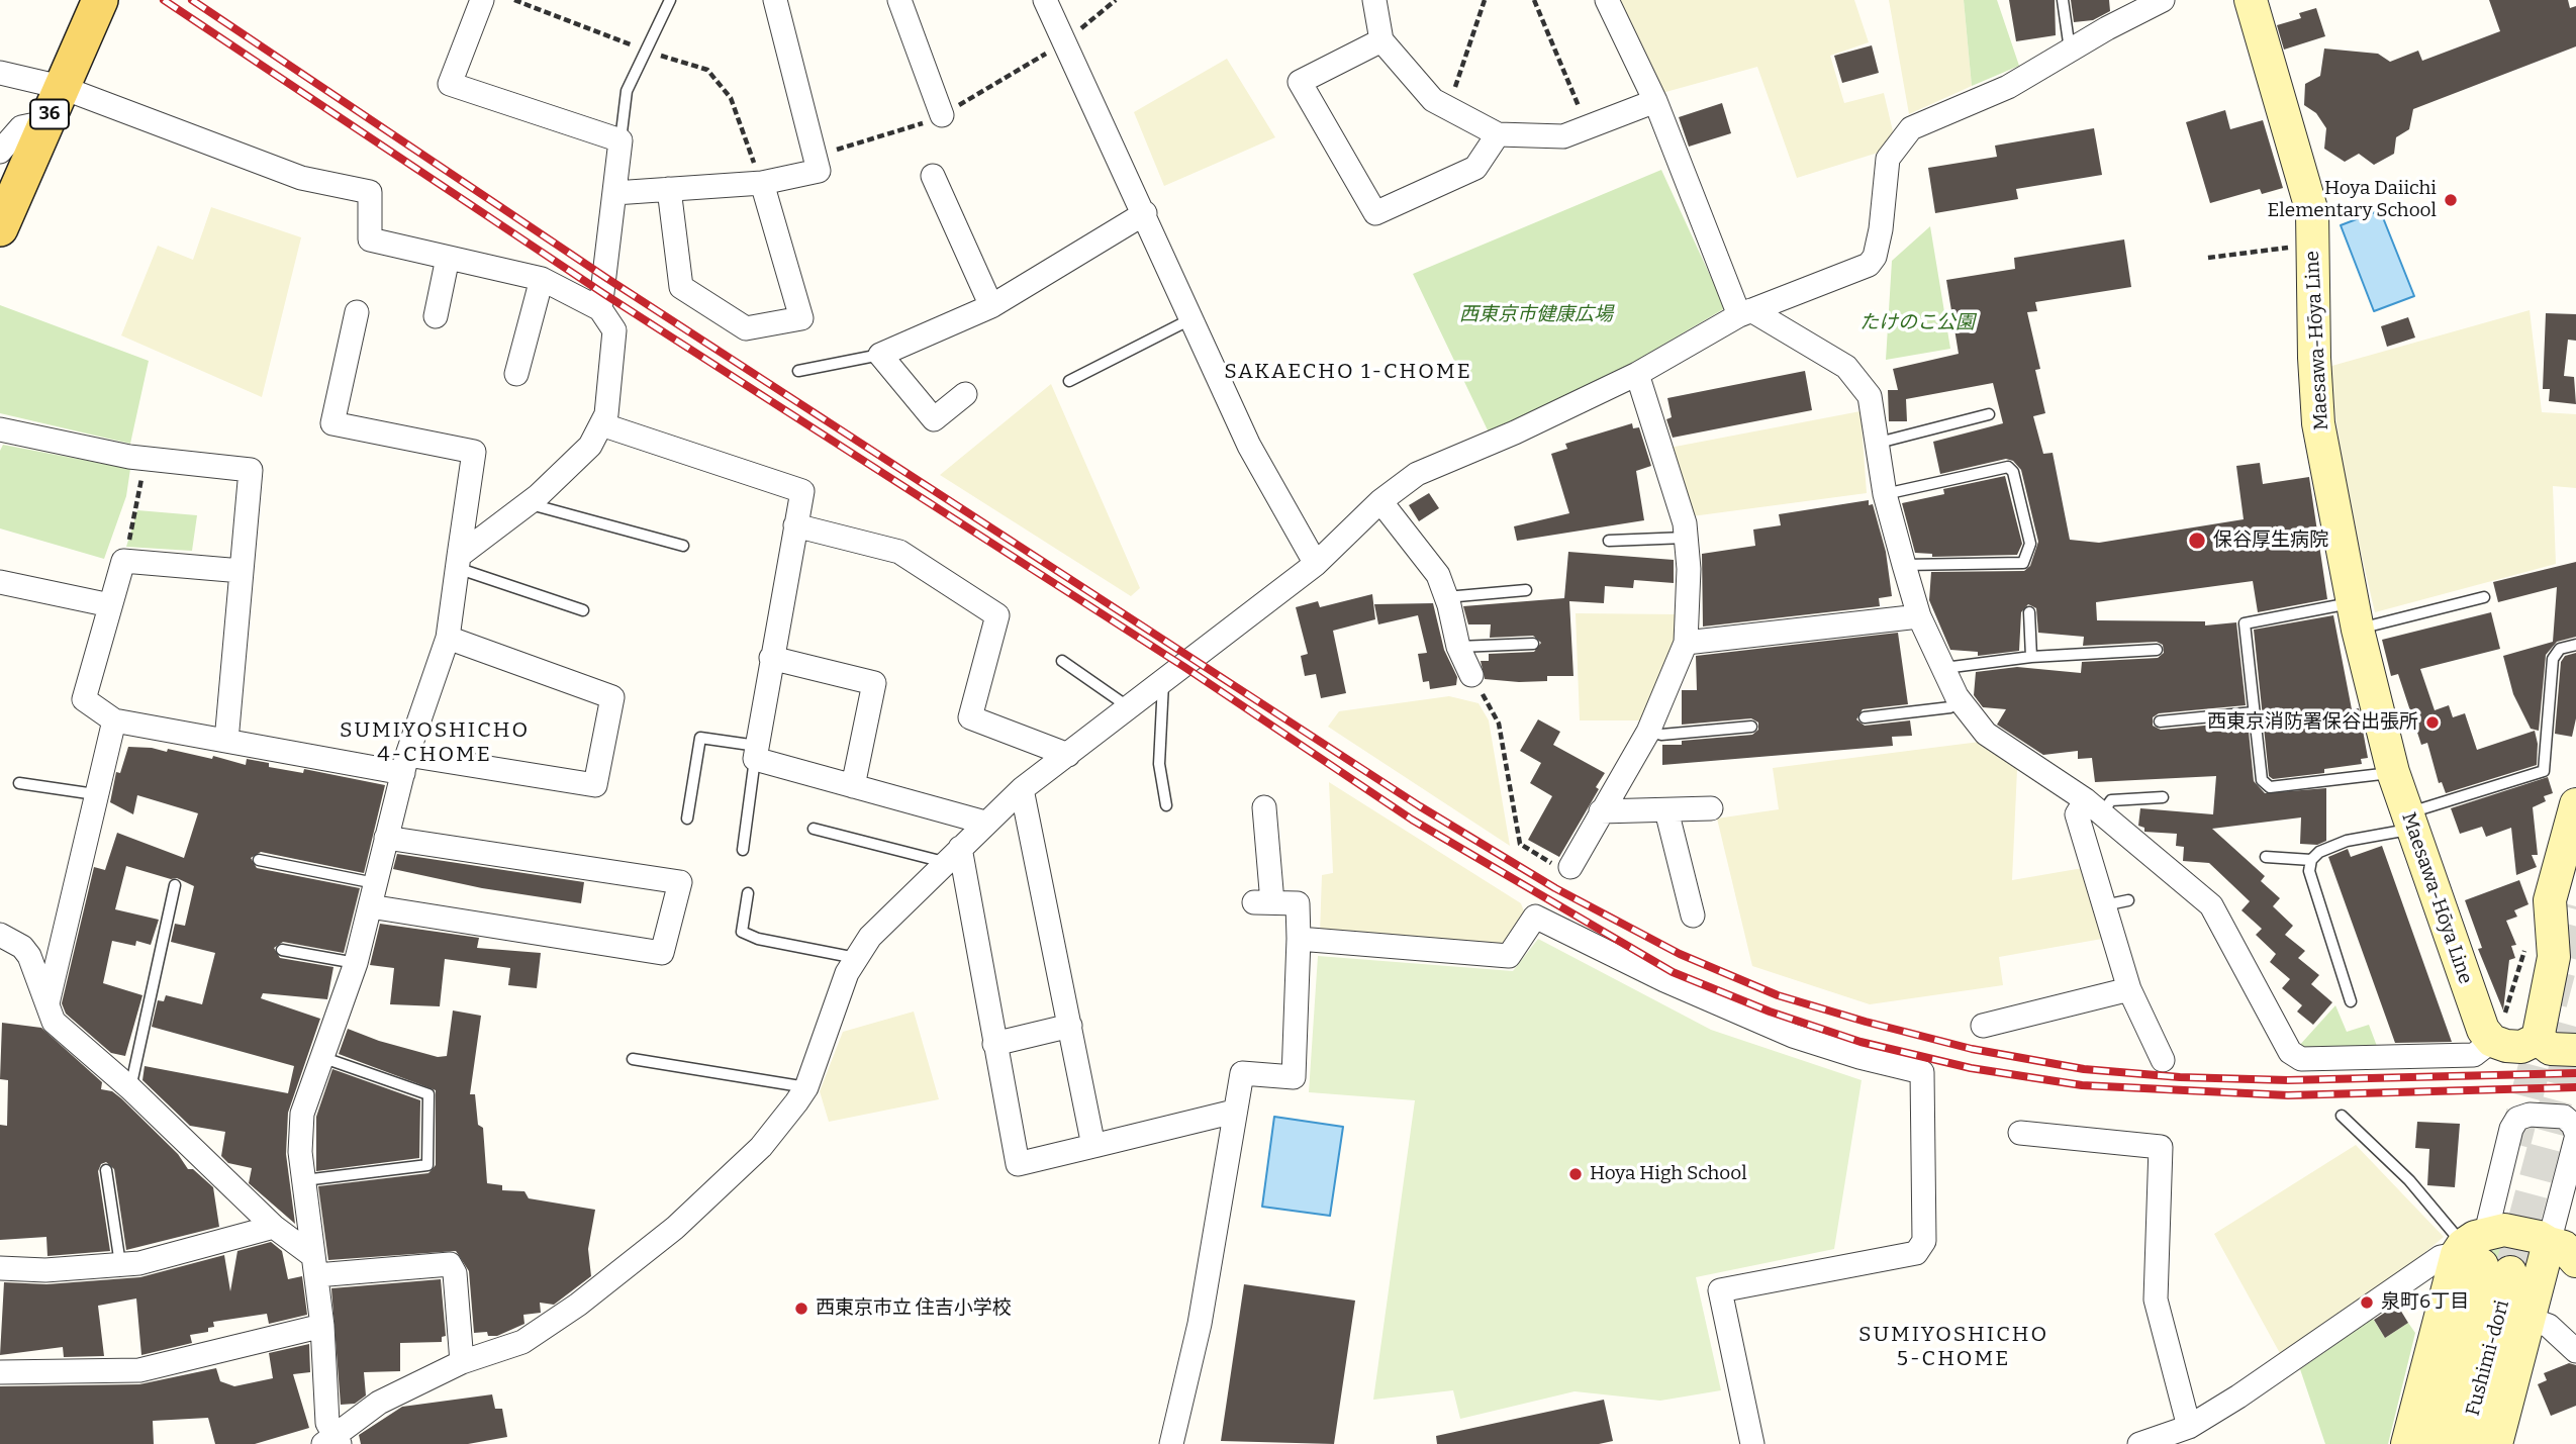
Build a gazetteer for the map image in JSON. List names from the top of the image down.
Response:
{
  "streets": {
    "main road": ["36", "Maesawa-Hōya Line", "Fushimi-dori"]
  },
  "districts": ["SAKAECHO 1-CHOME", "SUMIYOSHICHO 4-CHOME", "SUMIYOSHICHO 5-CHOME"],
  "parks": ["西東京市健康広場", "たけのこ公園"],
  "places": [
    "Hoya Daiichi Elementary School",
    "保谷厚生病院",
    "西東京消防署保谷出張所",
    "Hoya High School",
    "泉町6丁目",
    "西東京市立 住吉小学校"
  ]
}
